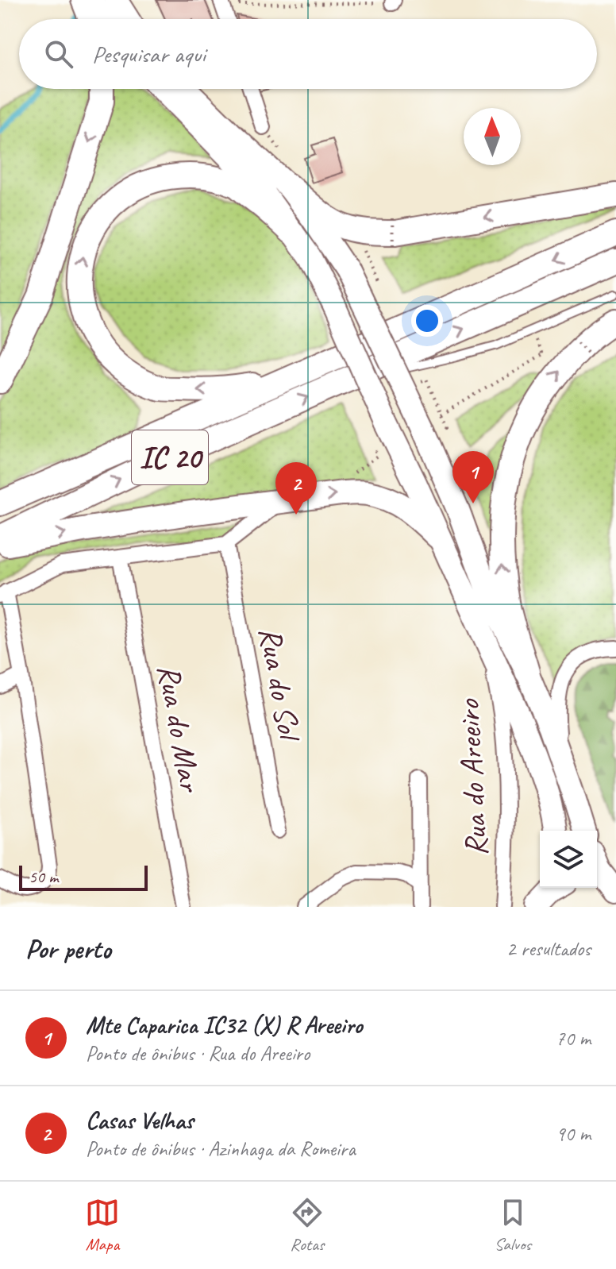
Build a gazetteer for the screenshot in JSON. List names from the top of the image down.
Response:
{
  "streets": {
    "highway": ["IC 20"],
    "street": ["Rua do Sol", "Rua do Mar", "Rua do Areeiro"]
  },
  "scale_bar": "50 m",
  "north": "top",
  "page": {
    "search": "Pesquisar aqui",
    "pins": ["1", "2"],
    "scale": "50 m",
    "heading": ["Por perto", "2 resultados"],
    "list": [
      {
        "mark": "1",
        "name": "Mte Caparica IC32 (X) R Areeiro",
        "note": "Ponto de ônibus · Rua do Areeiro",
        "value": "70 m"
      },
      {
        "mark": "2",
        "name": "Casas Velhas",
        "note": "Ponto de ônibus · Azinhaga da Romeira",
        "value": "90 m"
      }
    ],
    "nav": ["Mapa", "Rotas", "Salvos"]
  }
}
